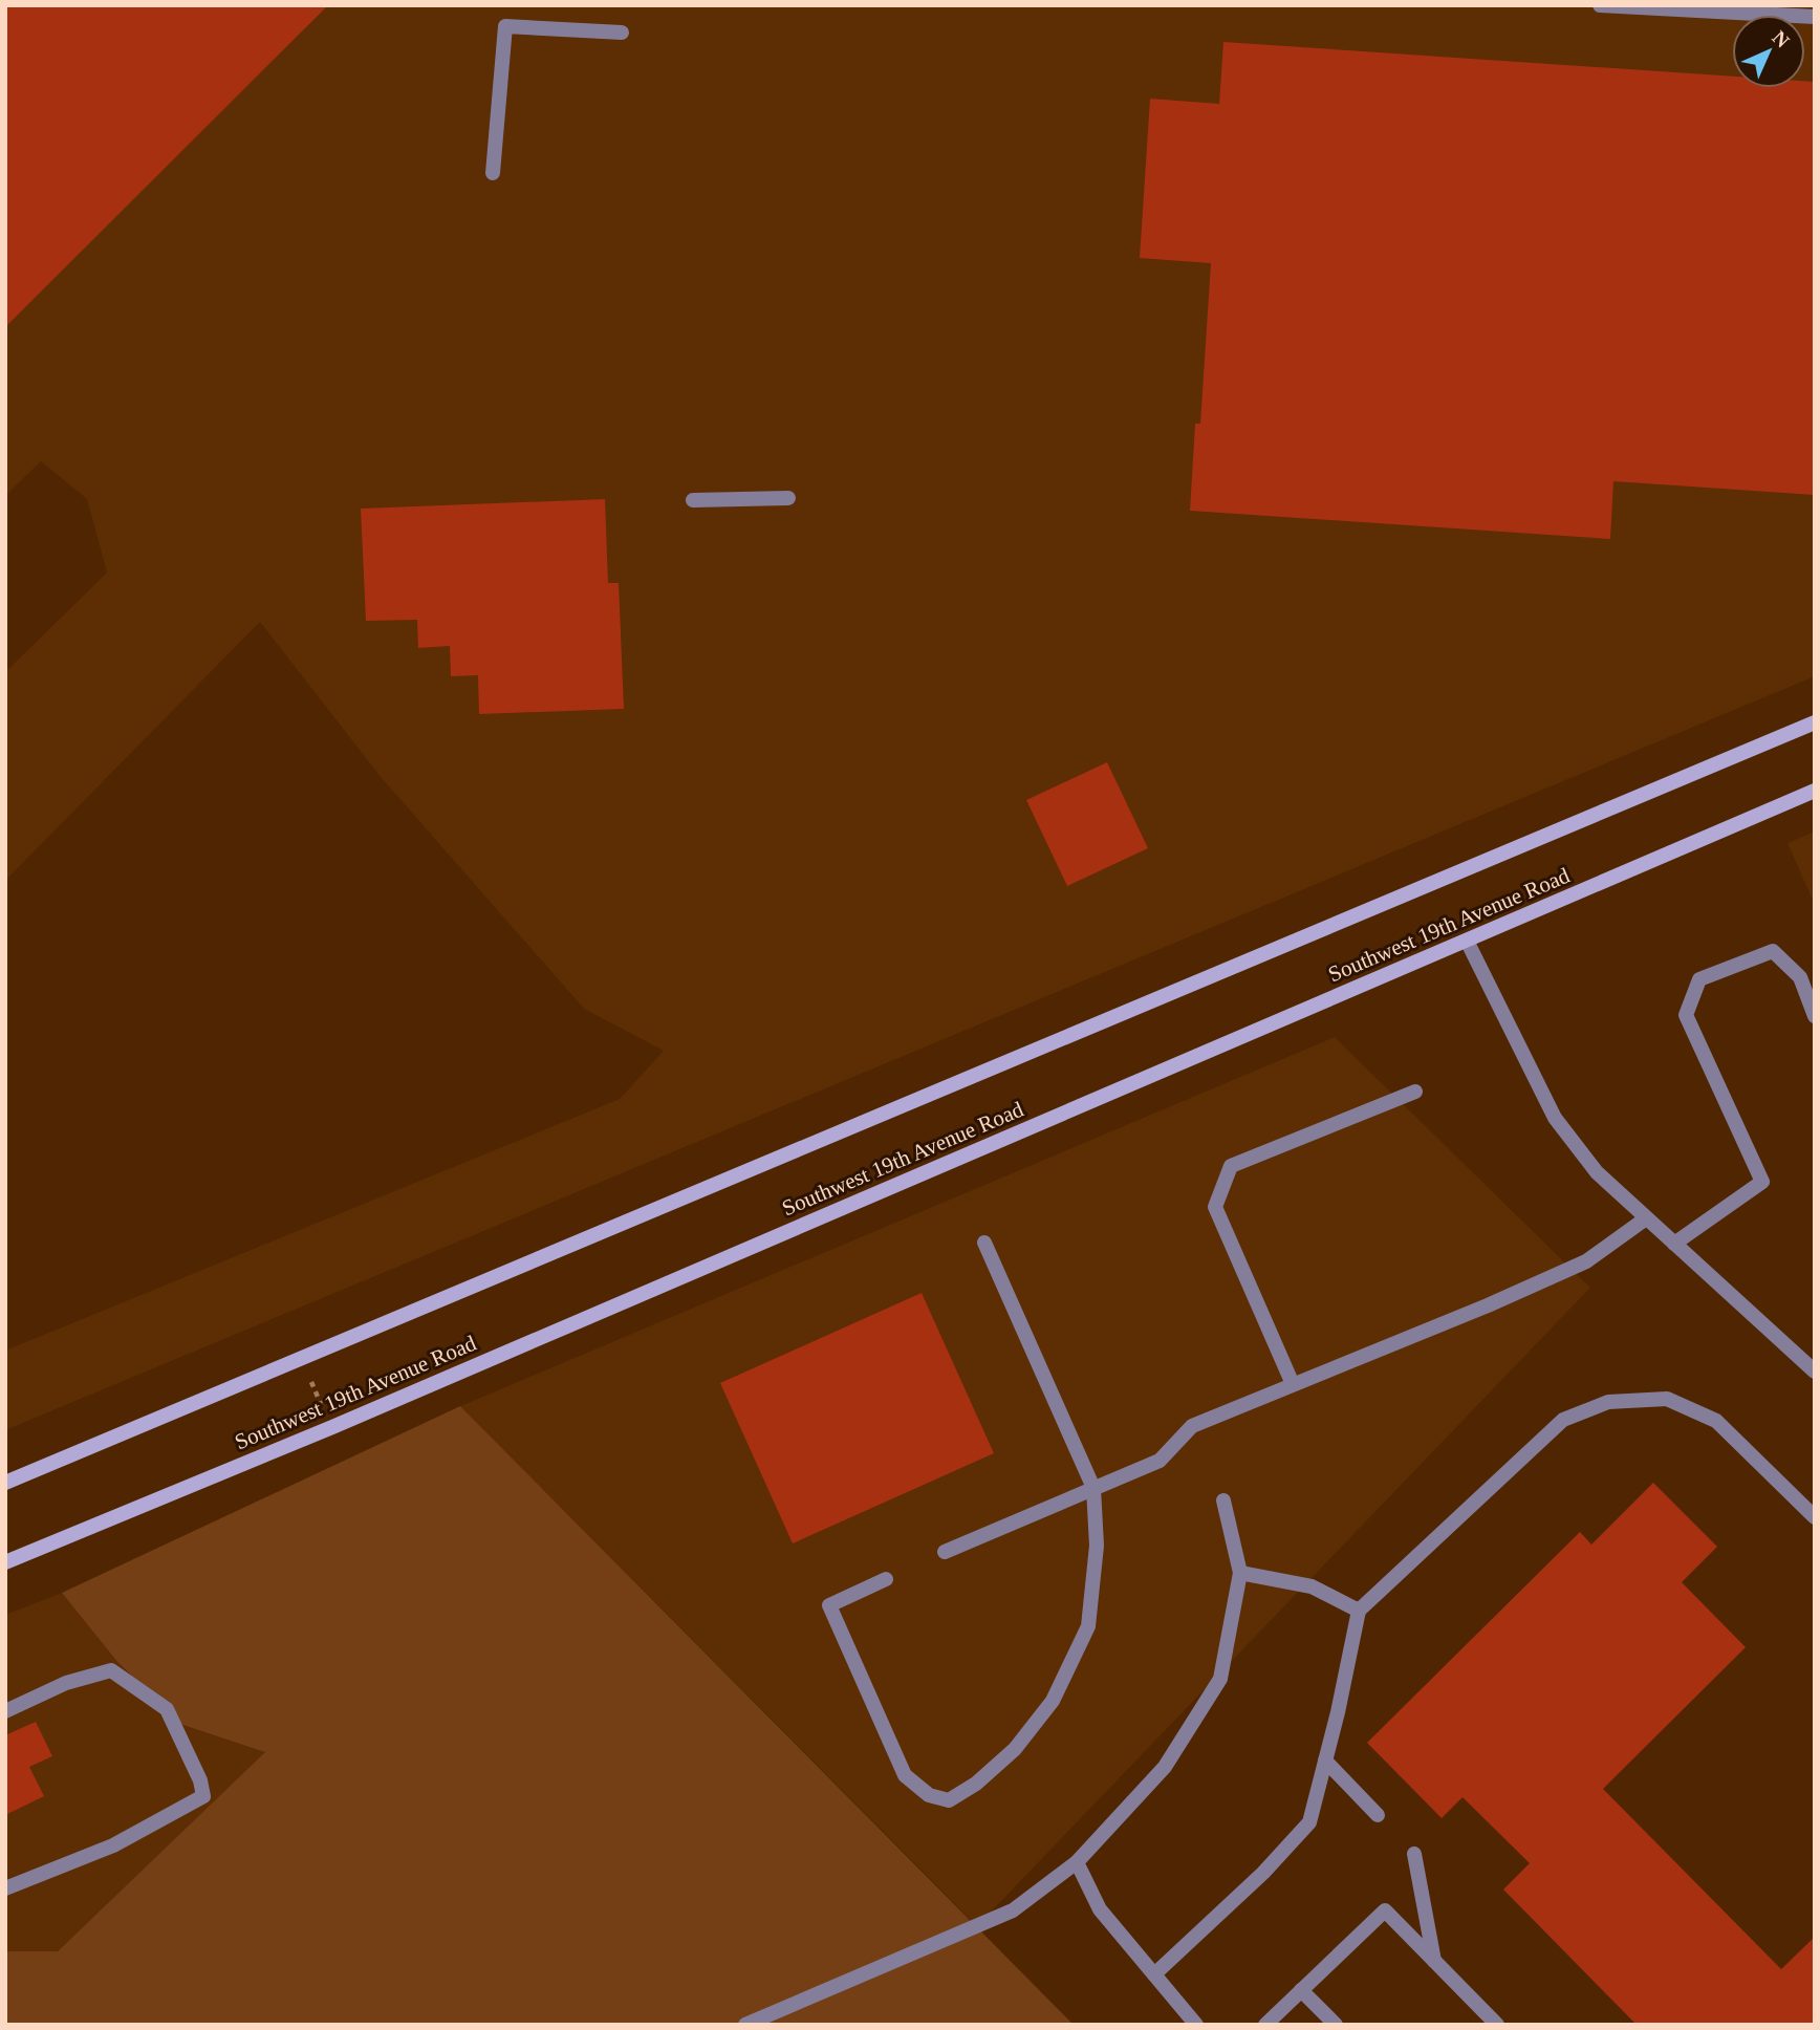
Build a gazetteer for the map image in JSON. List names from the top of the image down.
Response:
{
  "streets": {
    "main road": ["Southwest 19th Avenue Road"]
  },
  "north": "top right"
}
